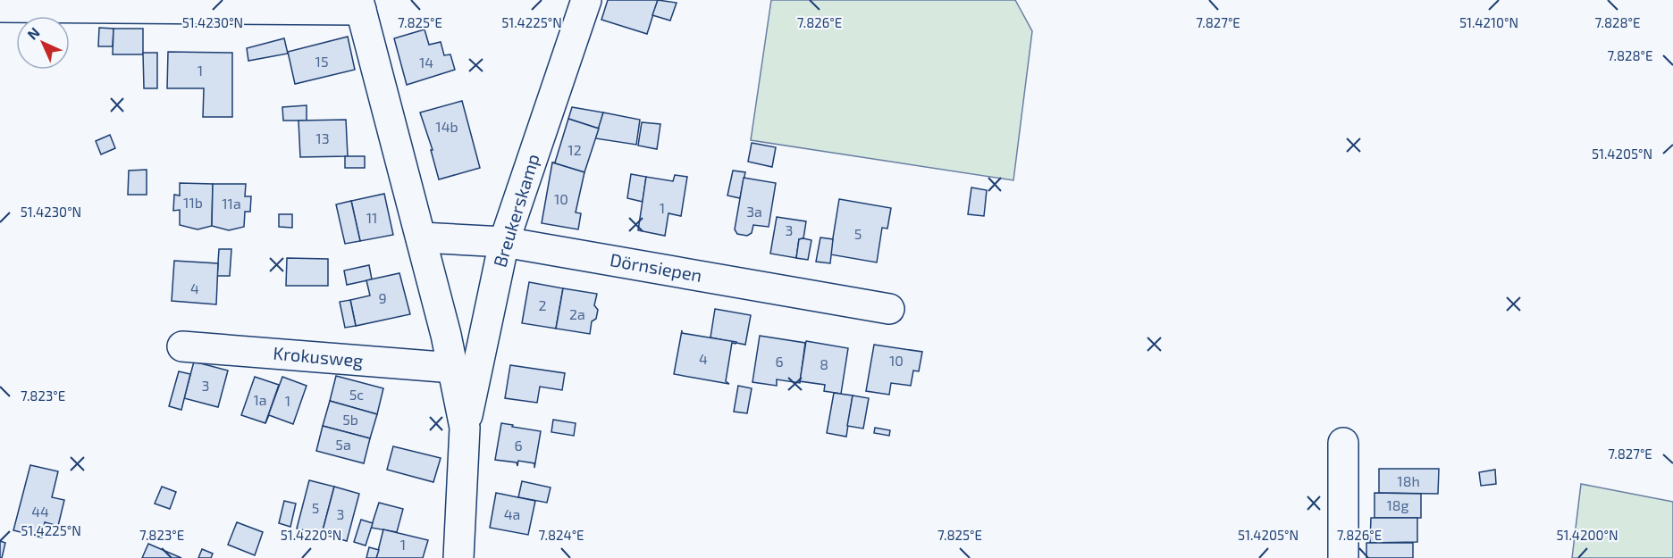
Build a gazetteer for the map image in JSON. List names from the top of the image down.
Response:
{
  "streets": {
    "street": ["Breukerskamp", "Dörnsiepen", "Krokusweg"]
  },
  "crossings": [
    ["Breukerskamp", "Dörnsiepen"],
    ["Breukerskamp", "Krokusweg"]
  ],
  "house_numbers": [
    "15",
    "14",
    "1",
    "14b",
    "13",
    "12",
    "10",
    "11b",
    "11a",
    "1",
    "3a",
    "11",
    "3",
    "5",
    "4",
    "9",
    "2",
    "2a",
    "4",
    "10",
    "6",
    "8",
    "3",
    "5c",
    "1a",
    "1",
    "5b",
    "5a",
    "6",
    "18h",
    "18g",
    "5",
    "44",
    "3",
    "4a",
    "1"
  ],
  "north": "top left",
  "coordinates": [
    "7.828°E",
    "7.826°E",
    "51.4230°N",
    "7.825°E",
    "51.4225°N",
    "7.827°E",
    "51.4210°N",
    "51.4205°N",
    "7.823°E",
    "51.4220°N",
    "7.824°E",
    "51.4200°N"
  ]
}
